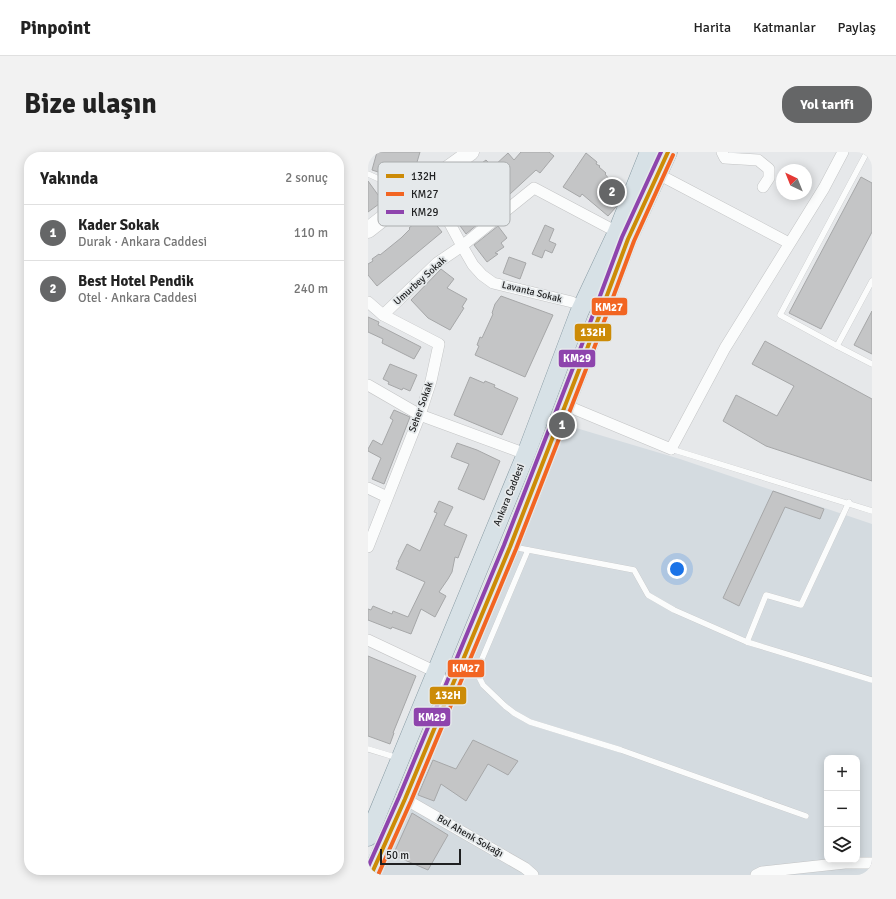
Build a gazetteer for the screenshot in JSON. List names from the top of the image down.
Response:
{
  "streets": {
    "main road": ["Ankara Caddesi"],
    "street": [
      "Umurbey Sokak",
      "Lavanta Sokak",
      "Seher Sokak",
      "Bol Ahenk Sokağı"
    ]
  },
  "crossings": [
    ["Umurbey Sokak", "Lavanta Sokak"],
    ["Umurbey Sokak", "Seher Sokak"],
    ["Umurbey Sokak", "Ankara Caddesi"],
    ["Ankara Caddesi", "Bol Ahenk Sokağı"]
  ],
  "lines": ["transit line 132H", "transit line KM29", "transit line KM27"],
  "legend": ["132H", "KM27", "KM29"],
  "scale_bar": "50 m",
  "north": "top left",
  "page": {
    "header": "Pinpoint",
    "nav": ["Harita", "Katmanlar", "Paylaş"],
    "buttons": "Yol tarifi",
    "title": "Bize ulaşın",
    "heading": ["Yakında", "2 sonuç"],
    "pins": ["2", "1"],
    "list": [
      {
        "mark": "1",
        "name": "Kader Sokak",
        "note": "Durak · Ankara Caddesi",
        "value": "110 m"
      },
      {
        "mark": "2",
        "name": "Best Hotel Pendik",
        "note": "Otel · Ankara Caddesi",
        "value": "240 m"
      }
    ],
    "map_buttons": ["+", "−"],
    "scale": "50 m"
  }
}
